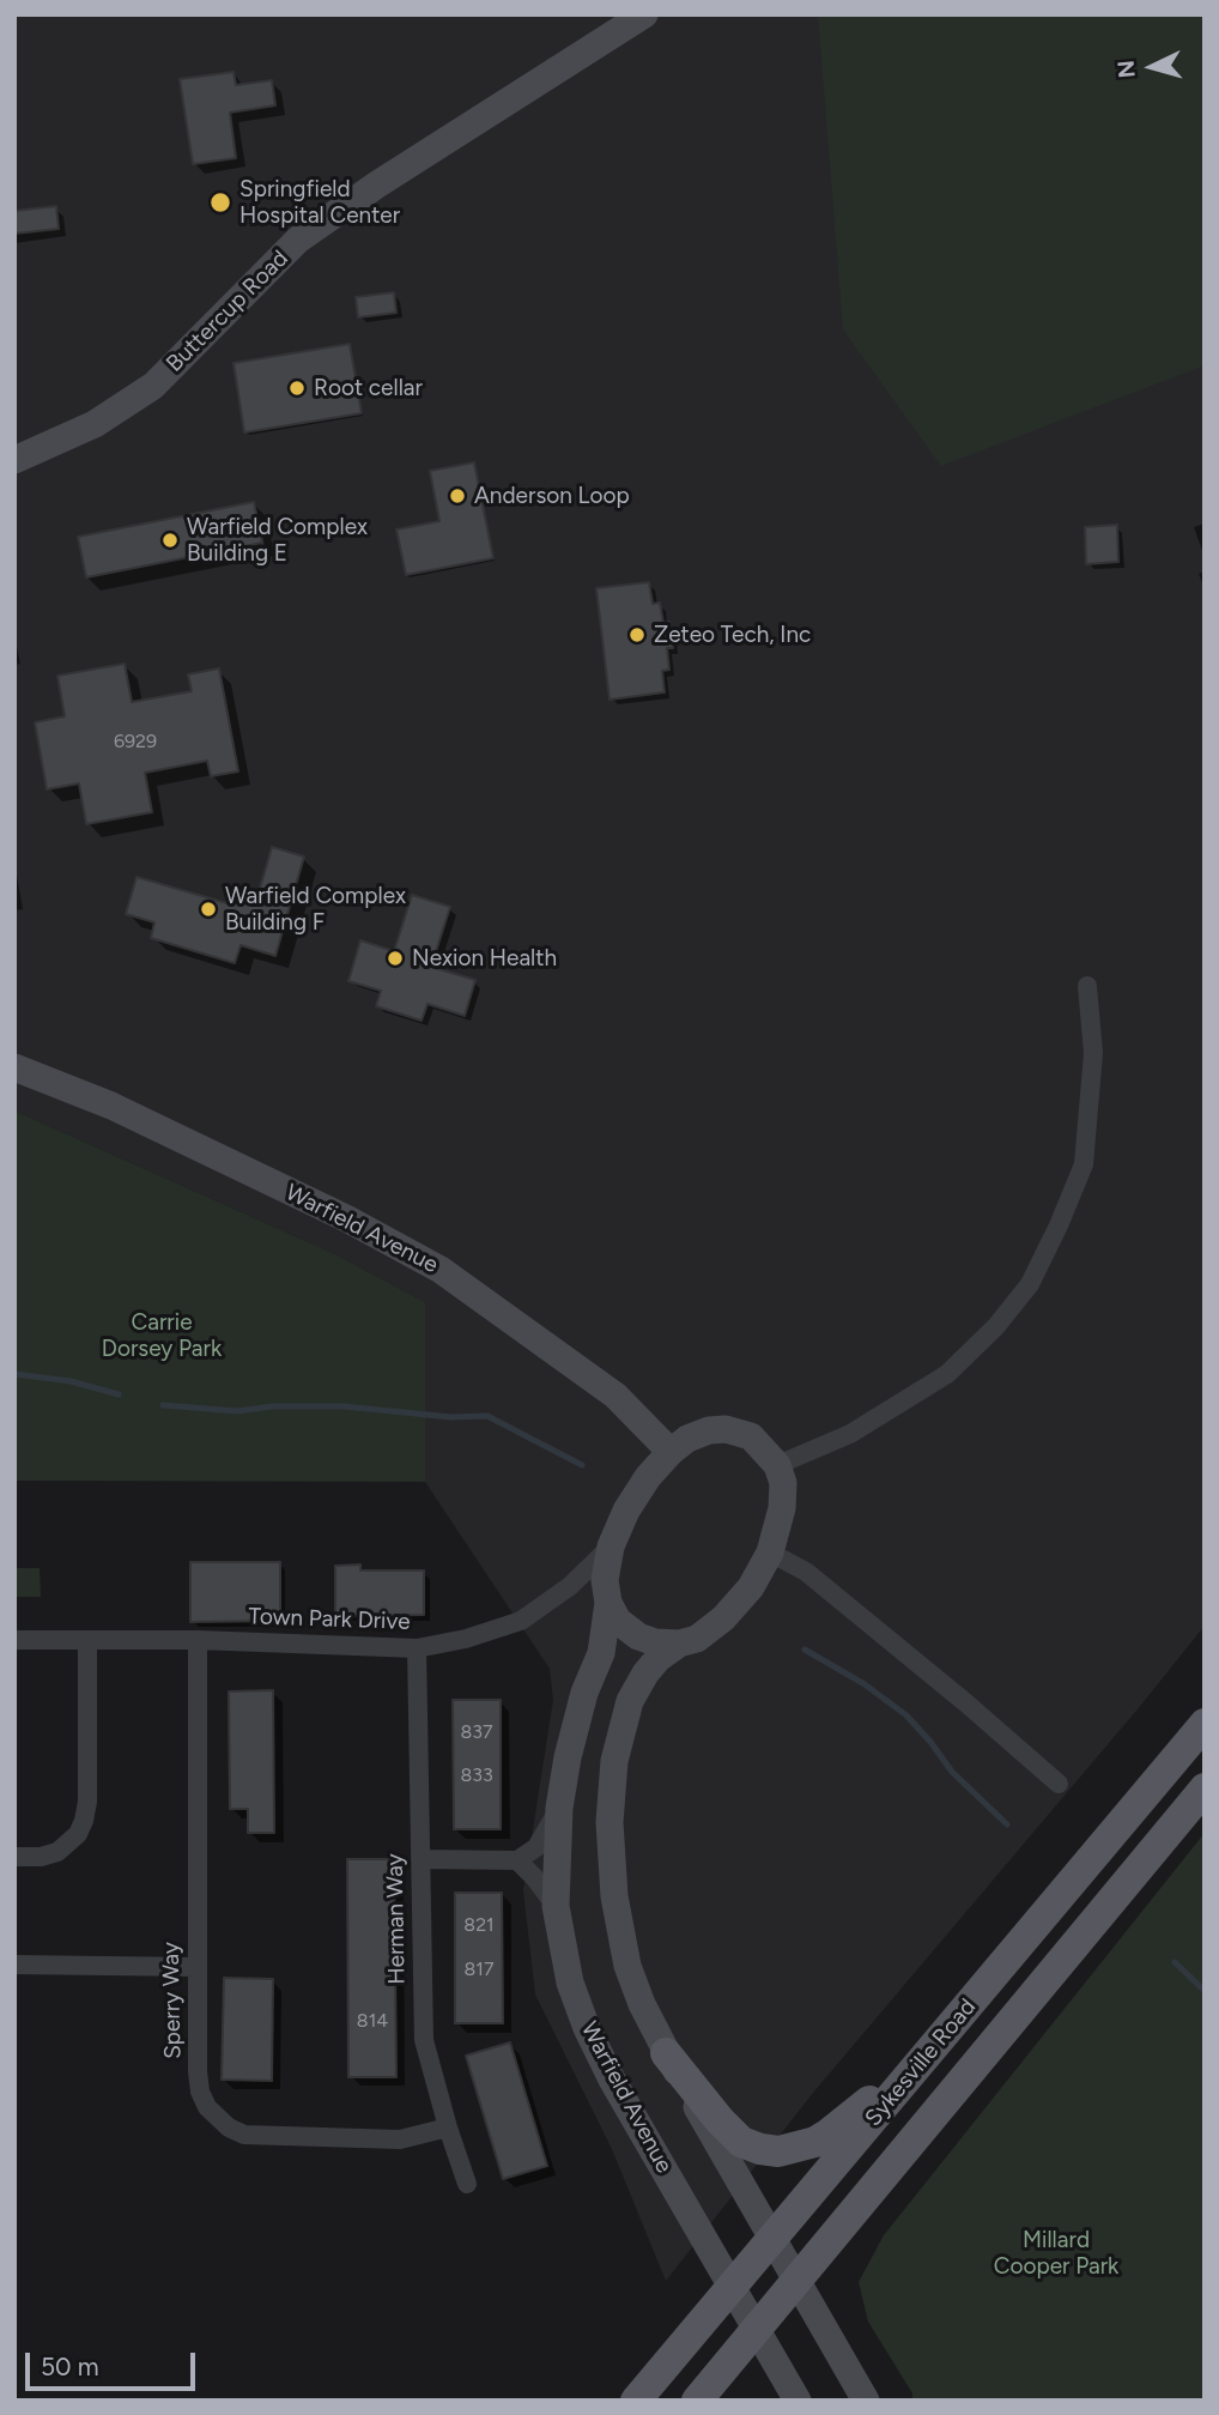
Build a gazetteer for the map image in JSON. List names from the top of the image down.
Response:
{
  "streets": {
    "main road": ["Sykesville Road"],
    "street": [
      "Buttercup Road",
      "Warfield Avenue",
      "Town Park Drive",
      "Herman Way",
      "Sperry Way"
    ]
  },
  "crossings": [
    ["Warfield Avenue", "Town Park Drive"],
    ["Warfield Avenue", "Sykesville Road"],
    ["Town Park Drive", "Herman Way"],
    ["Town Park Drive", "Sperry Way"],
    ["Herman Way", "Sperry Way"]
  ],
  "parks": ["Carrie Dorsey Park", "Millard Cooper Park"],
  "places": [
    "Springfield Hospital Center",
    "Root cellar",
    "Anderson Loop",
    "Warfield Complex Building E",
    "Zeteo Tech, Inc",
    "Warfield Complex Building F",
    "Nexion Health"
  ],
  "house_numbers": [
    "6929",
    "837",
    "833",
    "821",
    "817",
    "814"
  ],
  "scale_bar": "50 m",
  "north": "left"
}
